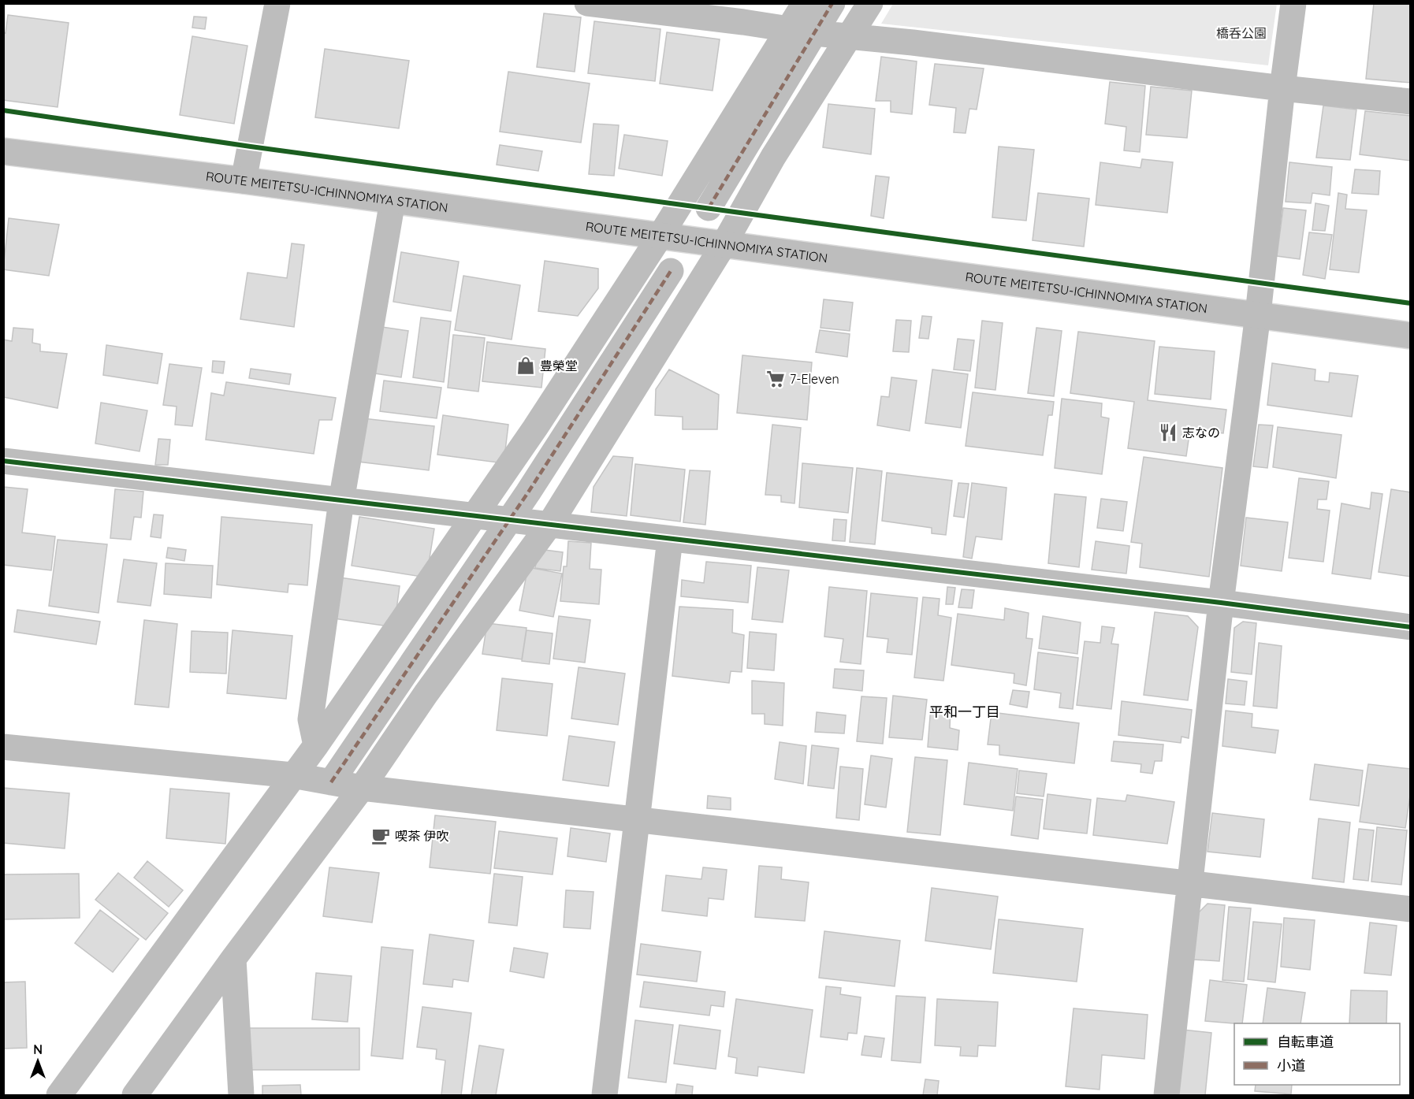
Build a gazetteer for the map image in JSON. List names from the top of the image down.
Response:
{
  "streets": {
    "street": ["ROUTE MEITETSU-ICHINNOMIYA STATION"]
  },
  "districts": ["平和一丁目"],
  "parks": ["橋呑公園"],
  "places": {
    "shop": ["豊榮堂"],
    "supermarket": ["7-Eleven"],
    "restaurant": ["志なの"],
    "cafe": ["喫茶 伊吹"]
  },
  "legend": ["自転車道", "小道"],
  "north": "top"
}
